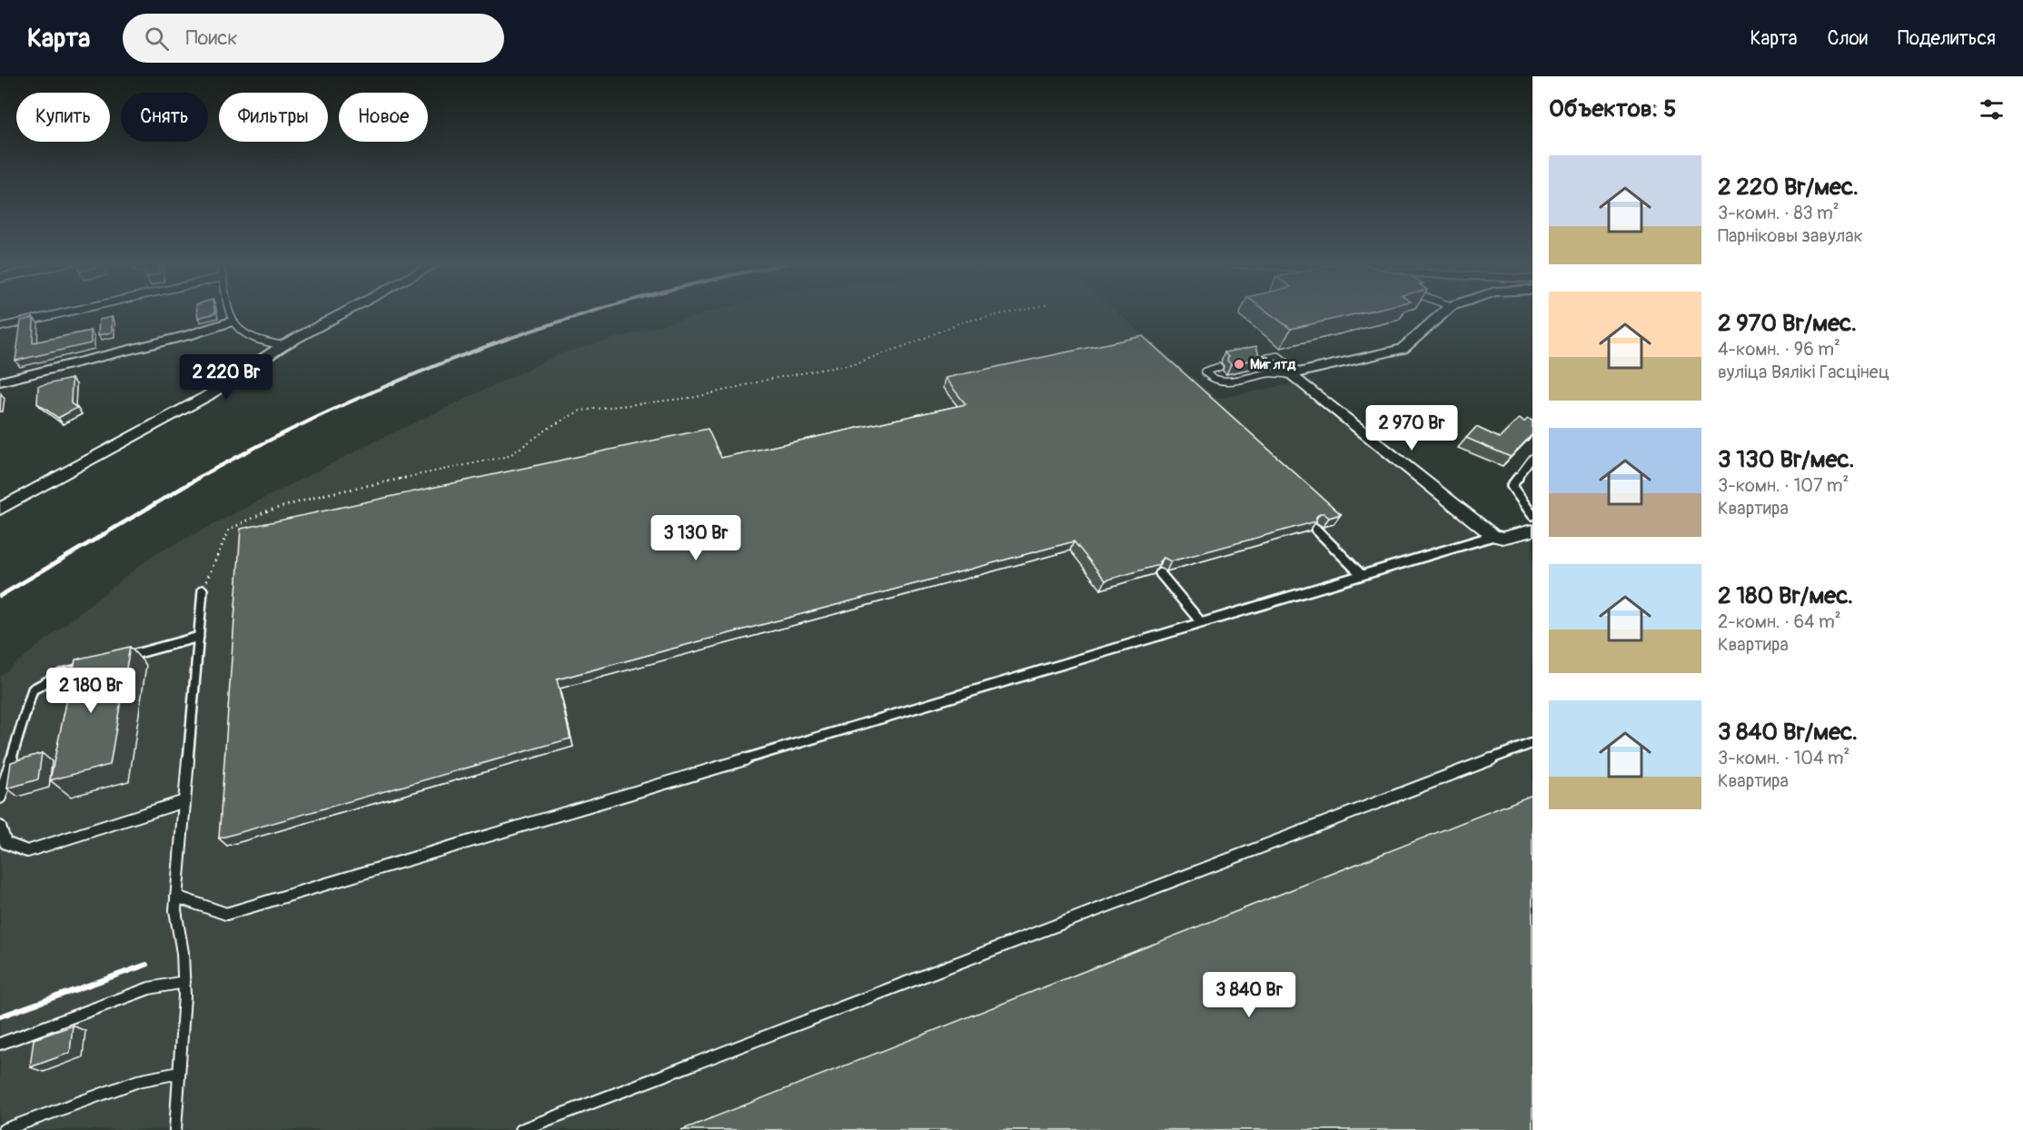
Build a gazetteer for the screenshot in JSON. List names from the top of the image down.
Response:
{
  "places": ["Миг лтд"],
  "page": {
    "header": "Карта",
    "search": "Поиск",
    "nav": ["Карта", "Слои", "Поделиться"],
    "heading": "Объектов: 5",
    "chip": [
      "Купить",
      "Снять",
      "Фильтры",
      "Новое"
    ],
    "list": [
      {
        "name": "2 220 Br/мес.",
        "note": "3-комн. · 83 m² · Парніковы завулак"
      },
      {
        "name": "2 970 Br/мес.",
        "note": "4-комн. · 96 m² · вуліца Вялікі Гасцінец"
      },
      {
        "name": "3 130 Br/мес.",
        "note": "3-комн. · 107 m² · Квартира"
      },
      {
        "name": "2 180 Br/мес.",
        "note": "2-комн. · 64 m² · Квартира"
      },
      {
        "name": "3 840 Br/мес.",
        "note": "3-комн. · 104 m² · Квартира"
      }
    ],
    "price": [
      "2 220 Br",
      "2 970 Br",
      "3 130 Br",
      "2 180 Br",
      "3 840 Br"
    ]
  }
}
